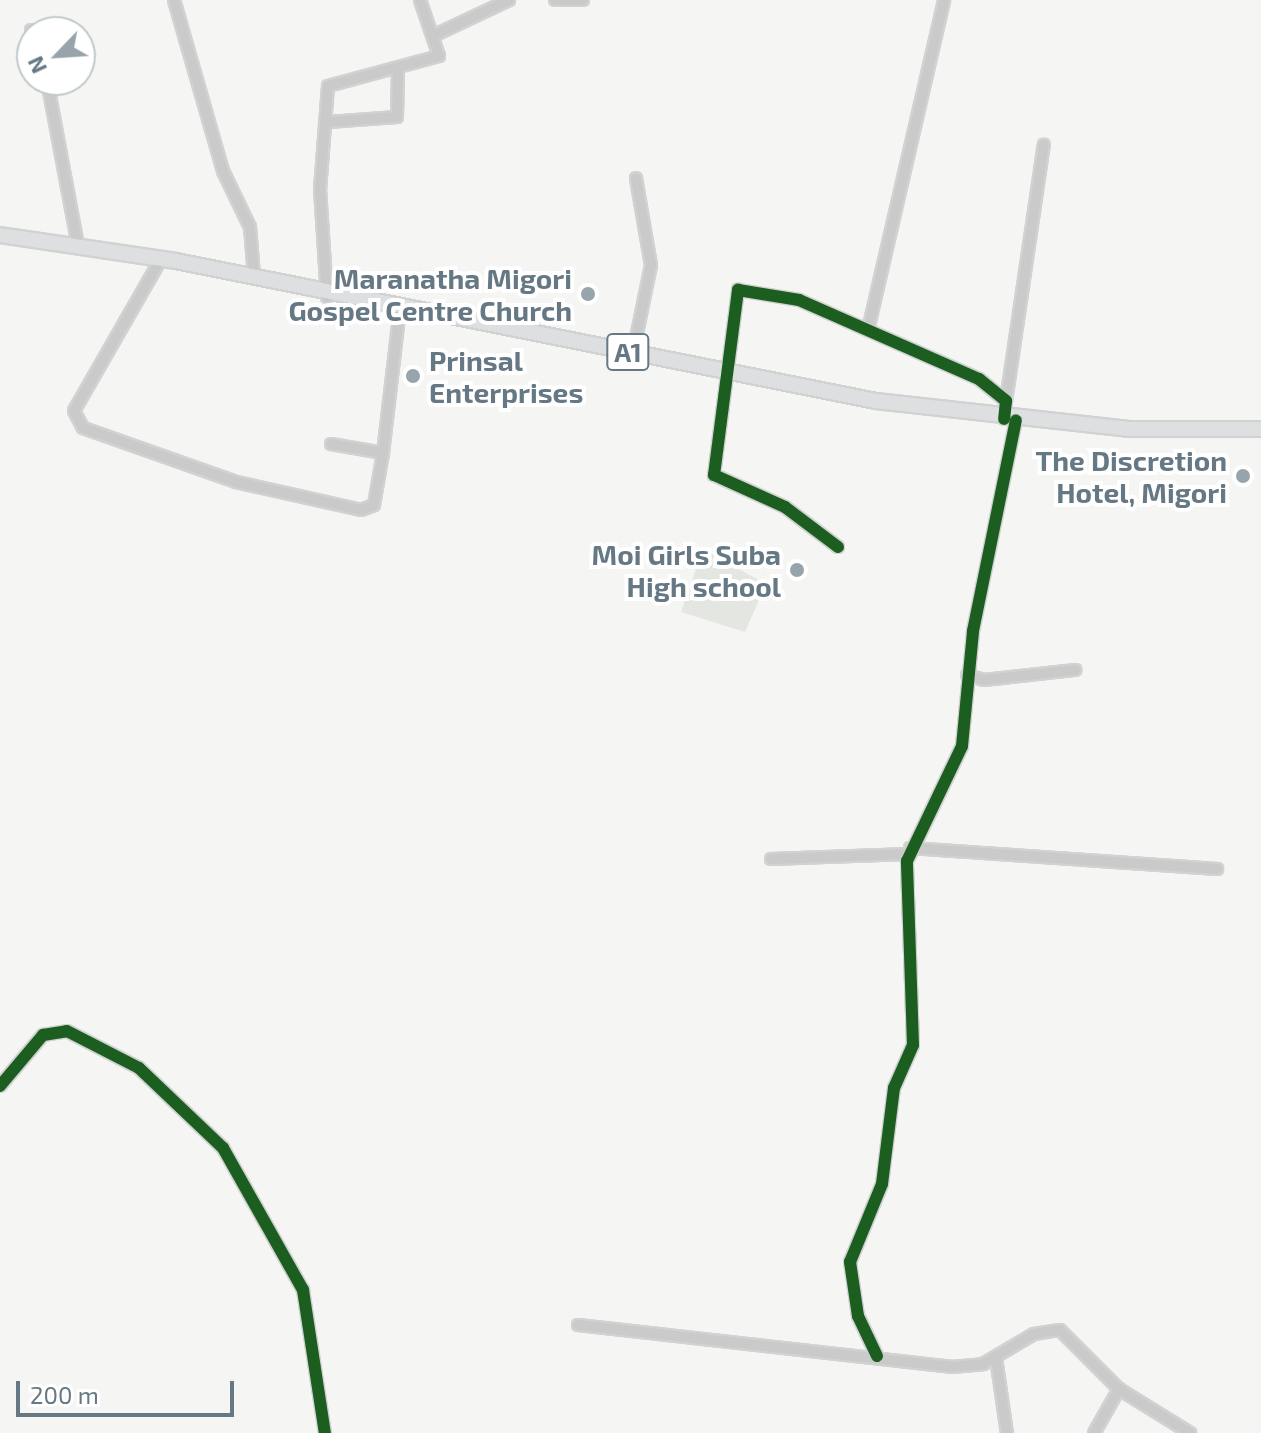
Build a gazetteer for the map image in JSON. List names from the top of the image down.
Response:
{
  "streets": {
    "highway": ["A1"]
  },
  "places": [
    "Maranatha Migori Gospel Centre Church",
    "Prinsal Enterprises",
    "The Discretion Hotel, Migori",
    "Moi Girls Suba High school"
  ],
  "scale_bar": "200 m",
  "north": "bottom left"
}
